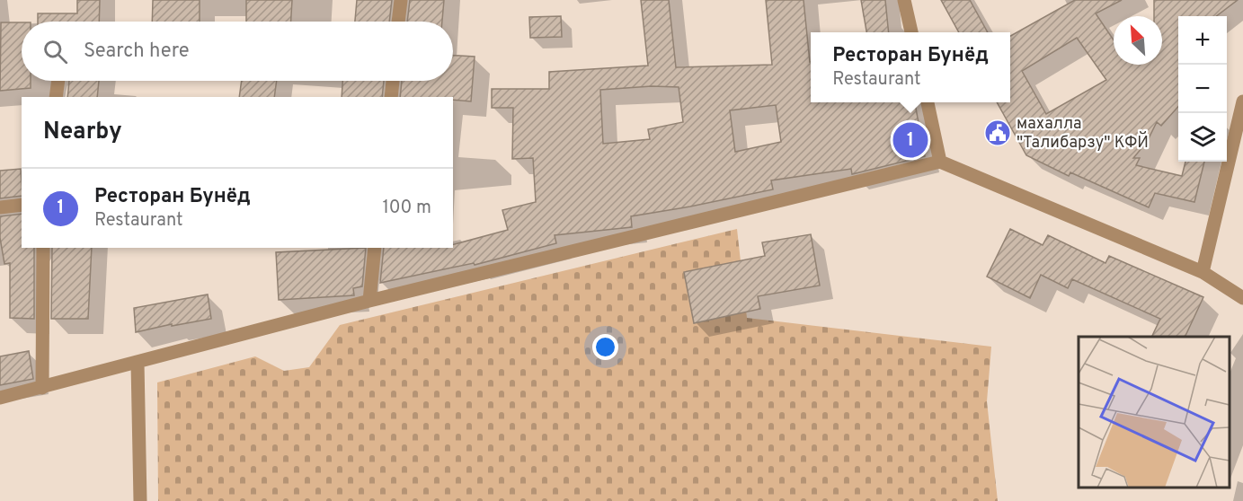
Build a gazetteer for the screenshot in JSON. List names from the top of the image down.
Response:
{
  "places": {
    "public building": ["махалла \"Талибарзу\" КФЙ"]
  },
  "north": "top left",
  "page": {
    "map_buttons": ["+", "−"],
    "search": "Search here",
    "popup": ["Ресторан Бунёд", "Restaurant"],
    "heading": "Nearby",
    "pins": "1",
    "list": [
      {
        "mark": "1",
        "name": "Ресторан Бунёд",
        "note": "Restaurant",
        "value": "100 m"
      }
    ]
  }
}
